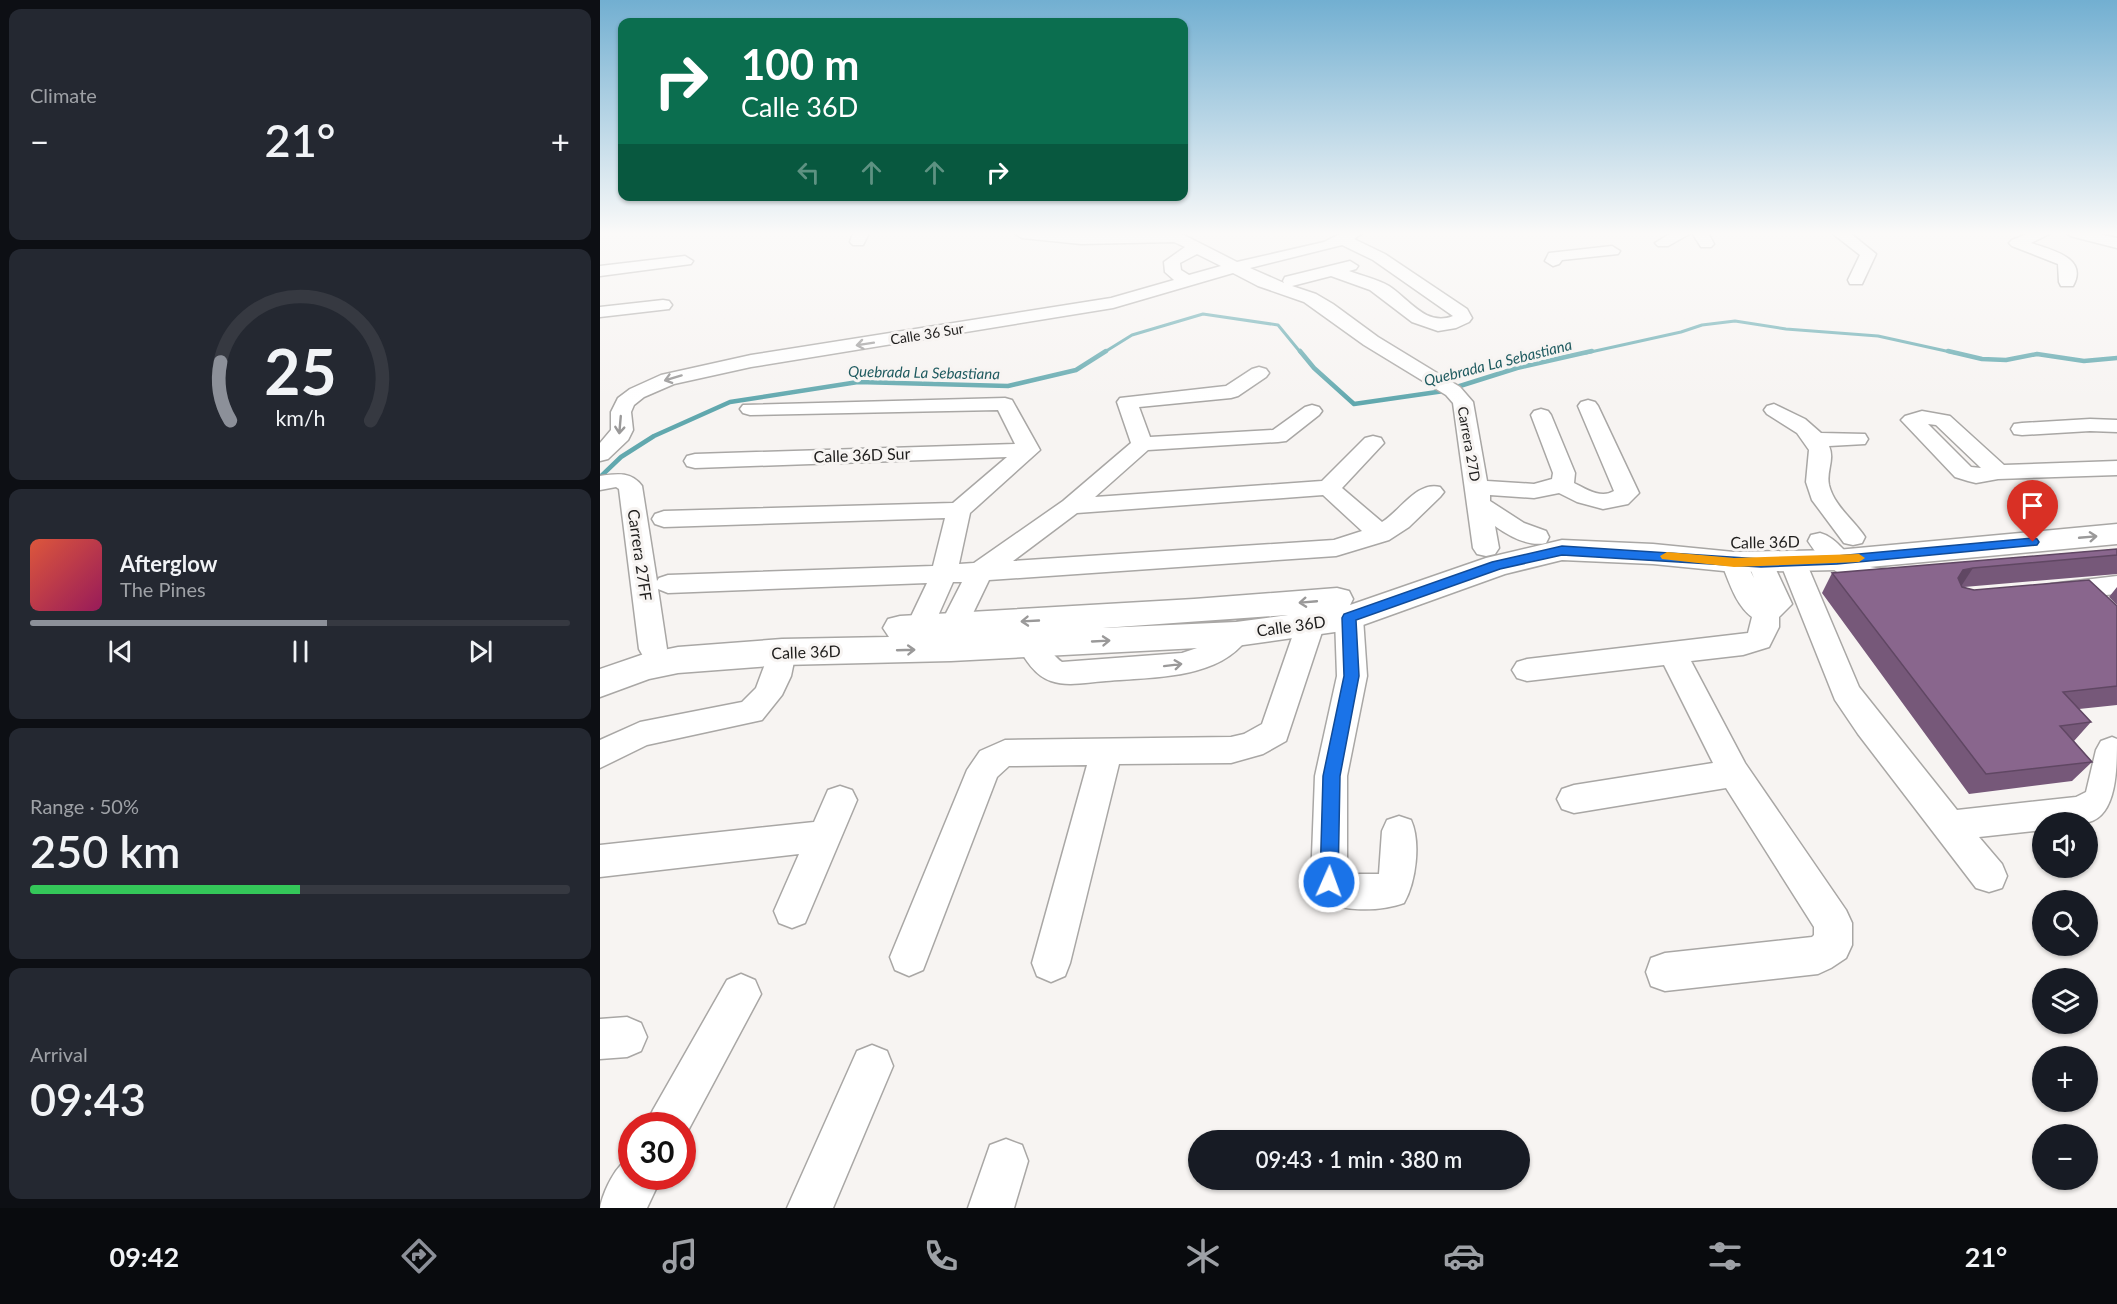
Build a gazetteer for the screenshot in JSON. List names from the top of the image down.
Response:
{
  "streets": {
    "main road": ["Calle 36D"],
    "street": [
      "Calle 36 Sur",
      "Carrera 27D",
      "Calle 36D Sur",
      "Carrera 27FF"
    ]
  },
  "crossings": [
    ["Carrera 27D", "Calle 36D"],
    ["Calle 36D", "Carrera 27FF"]
  ],
  "water": ["Quebrada La Sebastiana"],
  "page": {
    "tile": [
      "Climate",
      ["Range · 50%", "250 km"],
      ["Arrival", "09:43"]
    ],
    "turn": ["100 m", "Calle 36D"],
    "heat": ["−", "21°", "+"],
    "song": ["Afterglow", "The Pines"],
    "map_buttons": ["+", "−"],
    "limit": "30",
    "trip": "09:43 · 1 min · 380 m",
    "tabs": ["09:42", "21°"],
    "gauge": ["25", "km/h"]
  }
}
